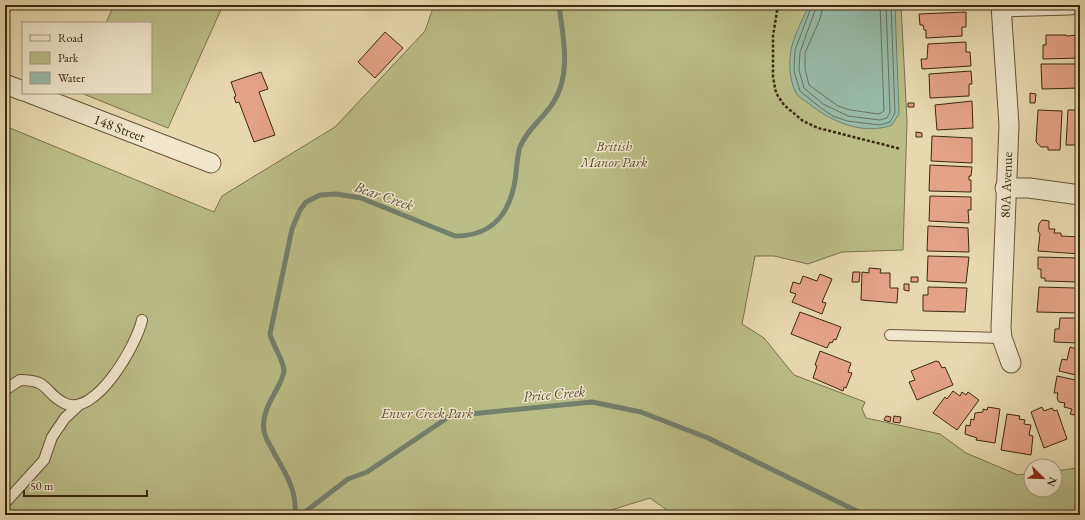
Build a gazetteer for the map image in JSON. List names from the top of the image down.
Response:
{
  "streets": {
    "street": ["148 Street", "80A Avenue"]
  },
  "water": ["Bear Creek", "Price Creek"],
  "parks": ["British Manor Park", "Enver Creek Park"],
  "legend": ["Road", "Park", "Water"],
  "scale_bar": "50 m",
  "north": "bottom right"
}
